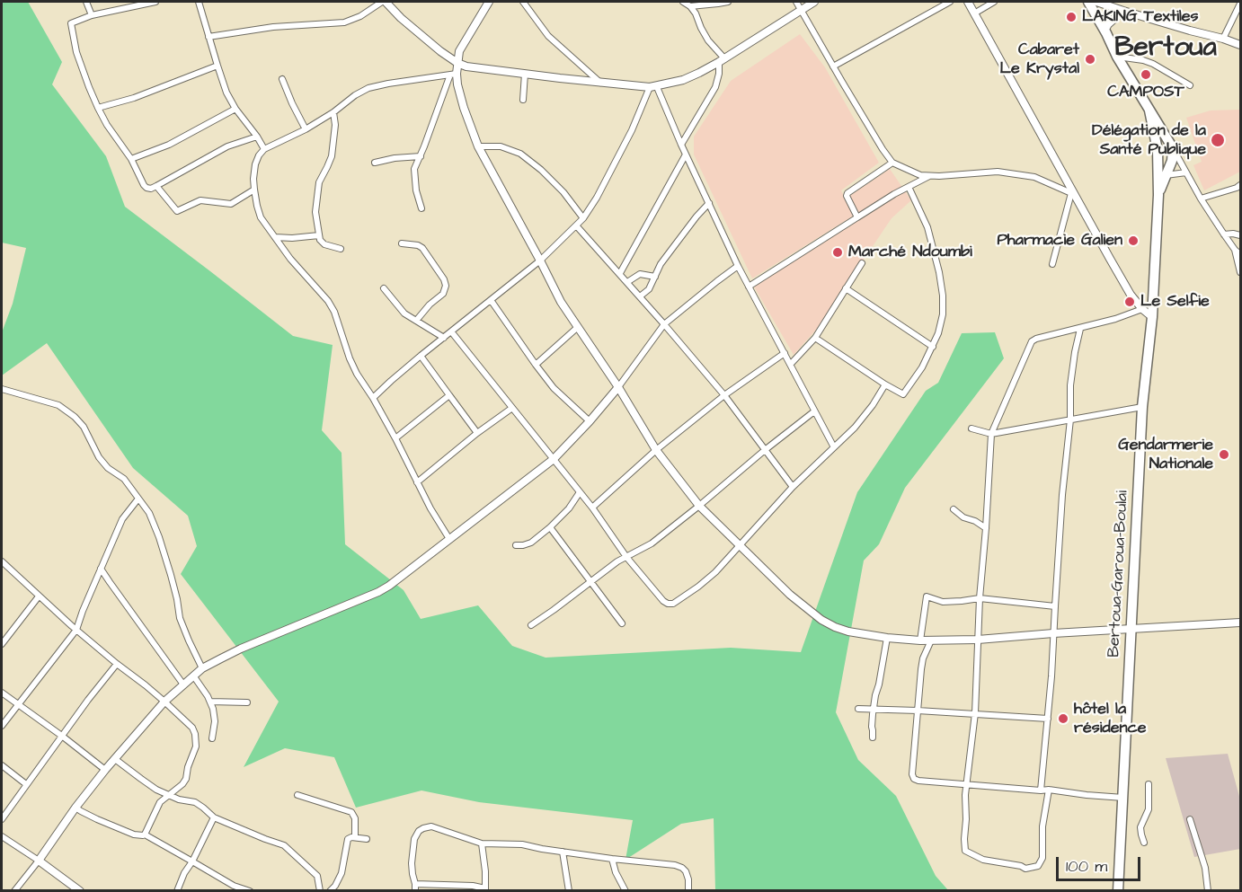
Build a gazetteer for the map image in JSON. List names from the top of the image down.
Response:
{
  "streets": {
    "highway": ["Bertoua-Garoua-Boulai"]
  },
  "districts": ["Bertoua"],
  "places": [
    "LAKING Textiles",
    "Cabaret Le Krystal",
    "CAMPOST",
    "Délégation de la Santé Publique",
    "Pharmacie Galien",
    "Marché Ndoumbi",
    "Le Selfie",
    "Gendarmerie Nationale",
    "hôtel la résidence"
  ],
  "scale_bar": "100 m"
}
